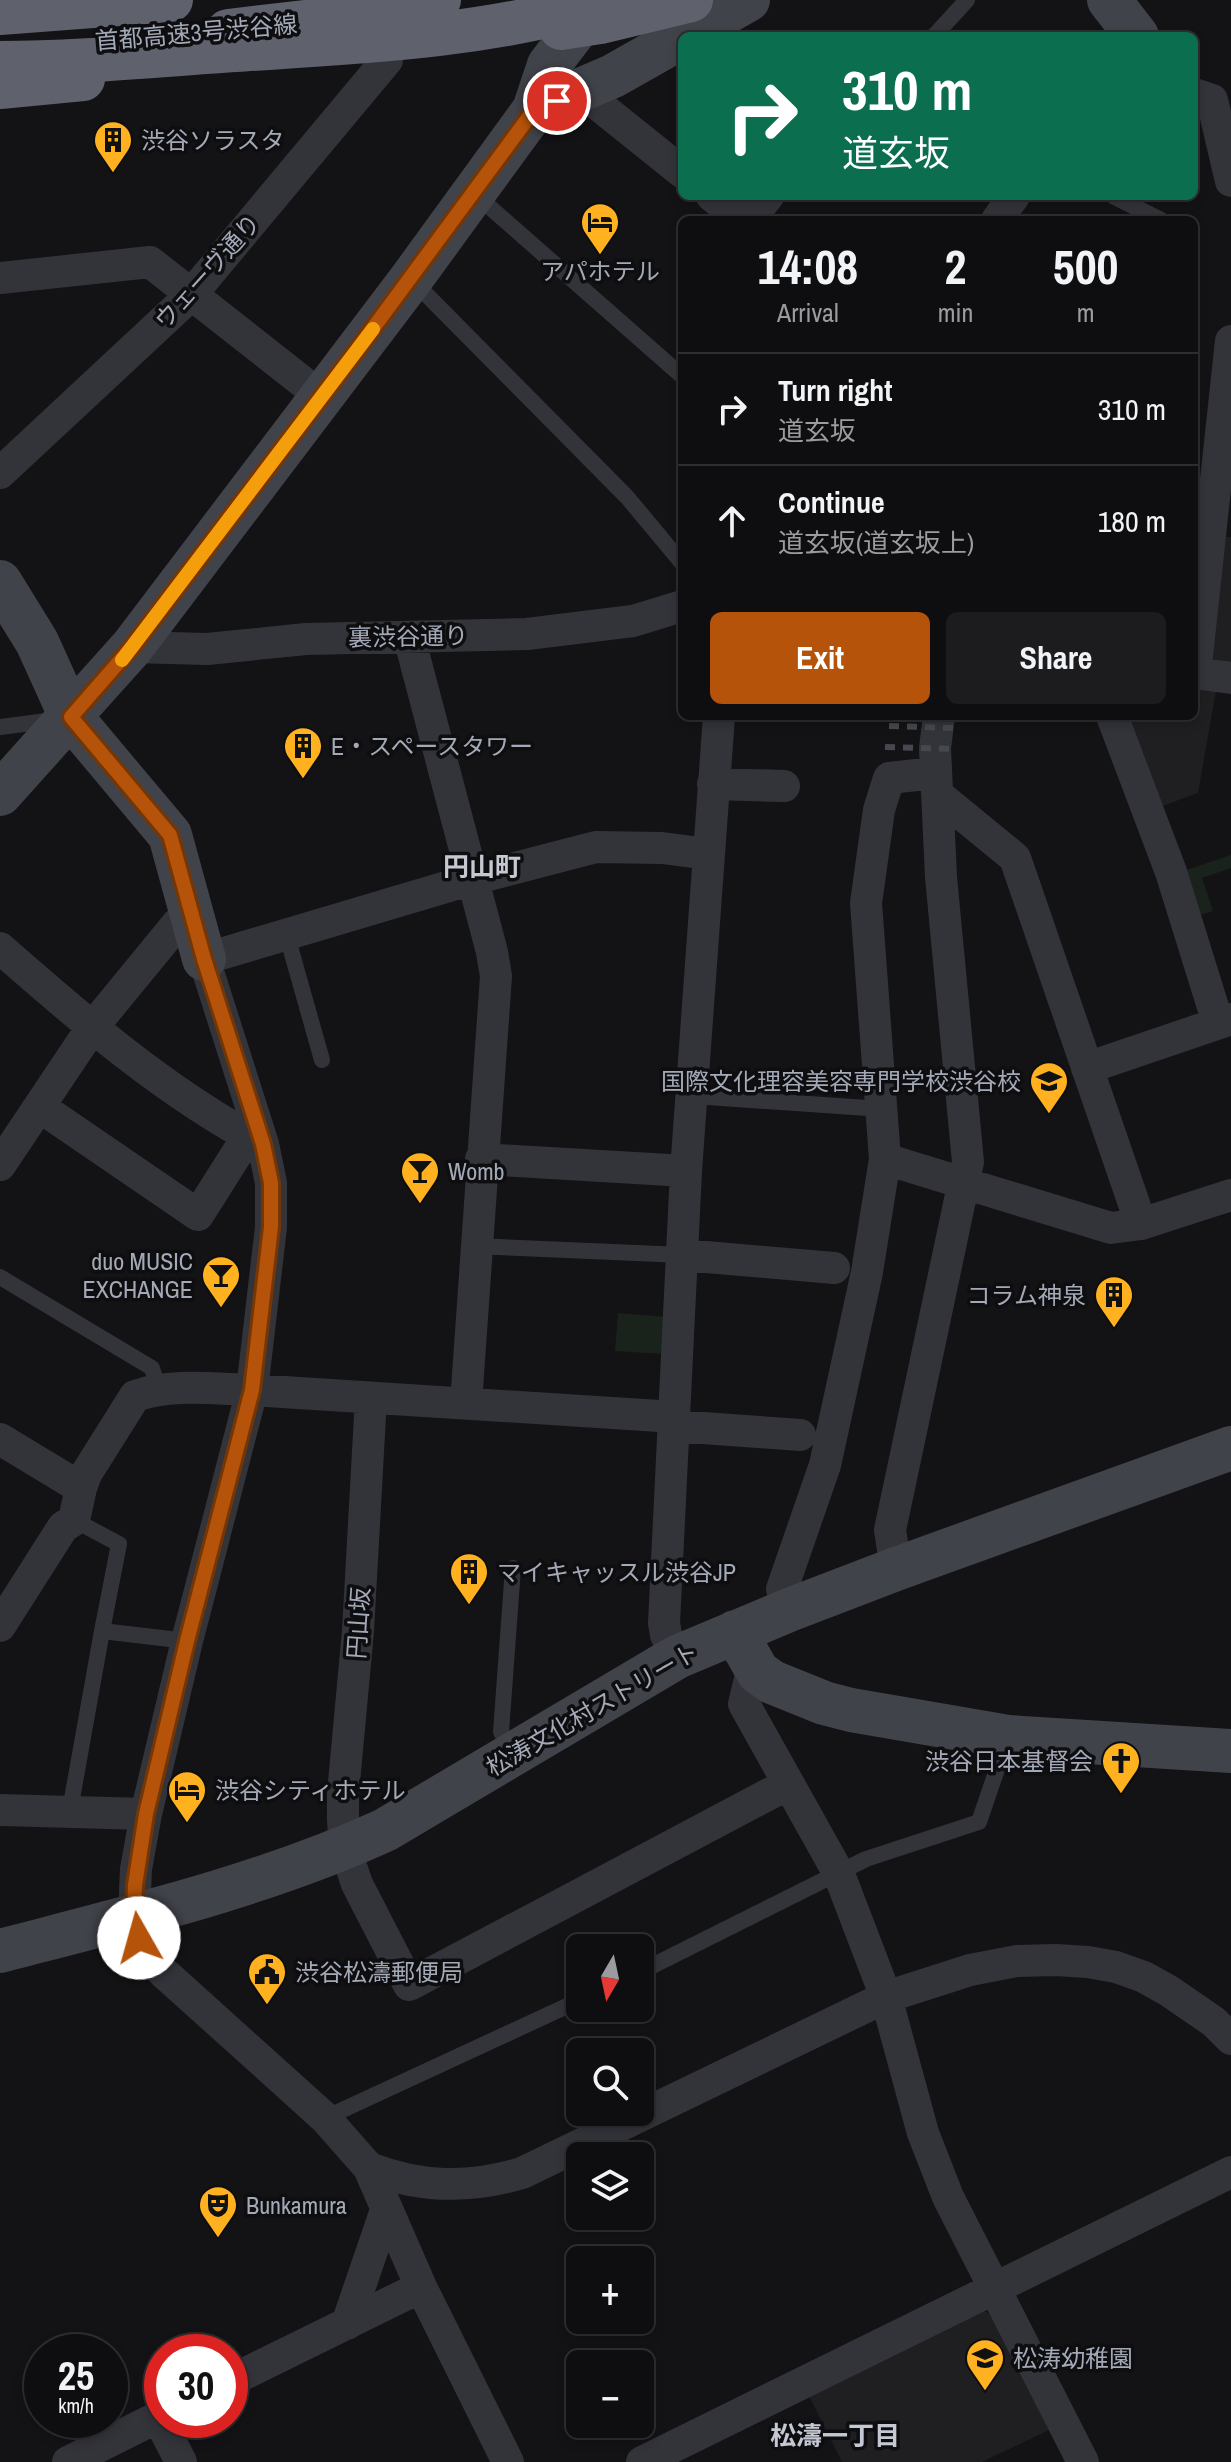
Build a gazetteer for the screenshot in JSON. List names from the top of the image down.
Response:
{
  "streets": {
    "highway": ["首都高速3号渋谷線"],
    "street": [
      "ウェーヴ通り",
      "裏渋谷通り",
      "円山坂",
      "松涛文化村ストリート"
    ]
  },
  "crossings": [
    ["円山坂", "松涛文化村ストリート"]
  ],
  "districts": ["円山町", "松濤一丁目"],
  "places": {
    "building": [
      "渋谷ソラスタ",
      "E・スペースタワー",
      "コラム神泉",
      "マイキャッスル渋谷JP"
    ],
    "hotel": ["アパホテル", "渋谷シティホテル"],
    "school or university": ["国際文化理容美容専門学校渋谷校", "松涛幼稚園"],
    "bar": ["Womb", "duo MUSIC EXCHANGE"],
    "church": ["渋谷日本基督会"],
    "public building": ["渋谷松濤郵便局"],
    "theatre": ["Bunkamura"]
  },
  "north": "bottom",
  "page": {
    "turn": ["310 m", "道玄坂"],
    "eta": [
      "14:08",
      "Arrival",
      "2",
      "min",
      "500",
      "m"
    ],
    "list": [
      {
        "name": "Turn right",
        "note": "道玄坂",
        "value": "310 m"
      },
      {
        "name": "Continue",
        "note": "道玄坂(道玄坂上)",
        "value": "180 m"
      }
    ],
    "buttons": ["Exit", "Share"],
    "map_buttons": ["+", "−"],
    "speed": "25 km/h",
    "limit": "30"
  }
}
